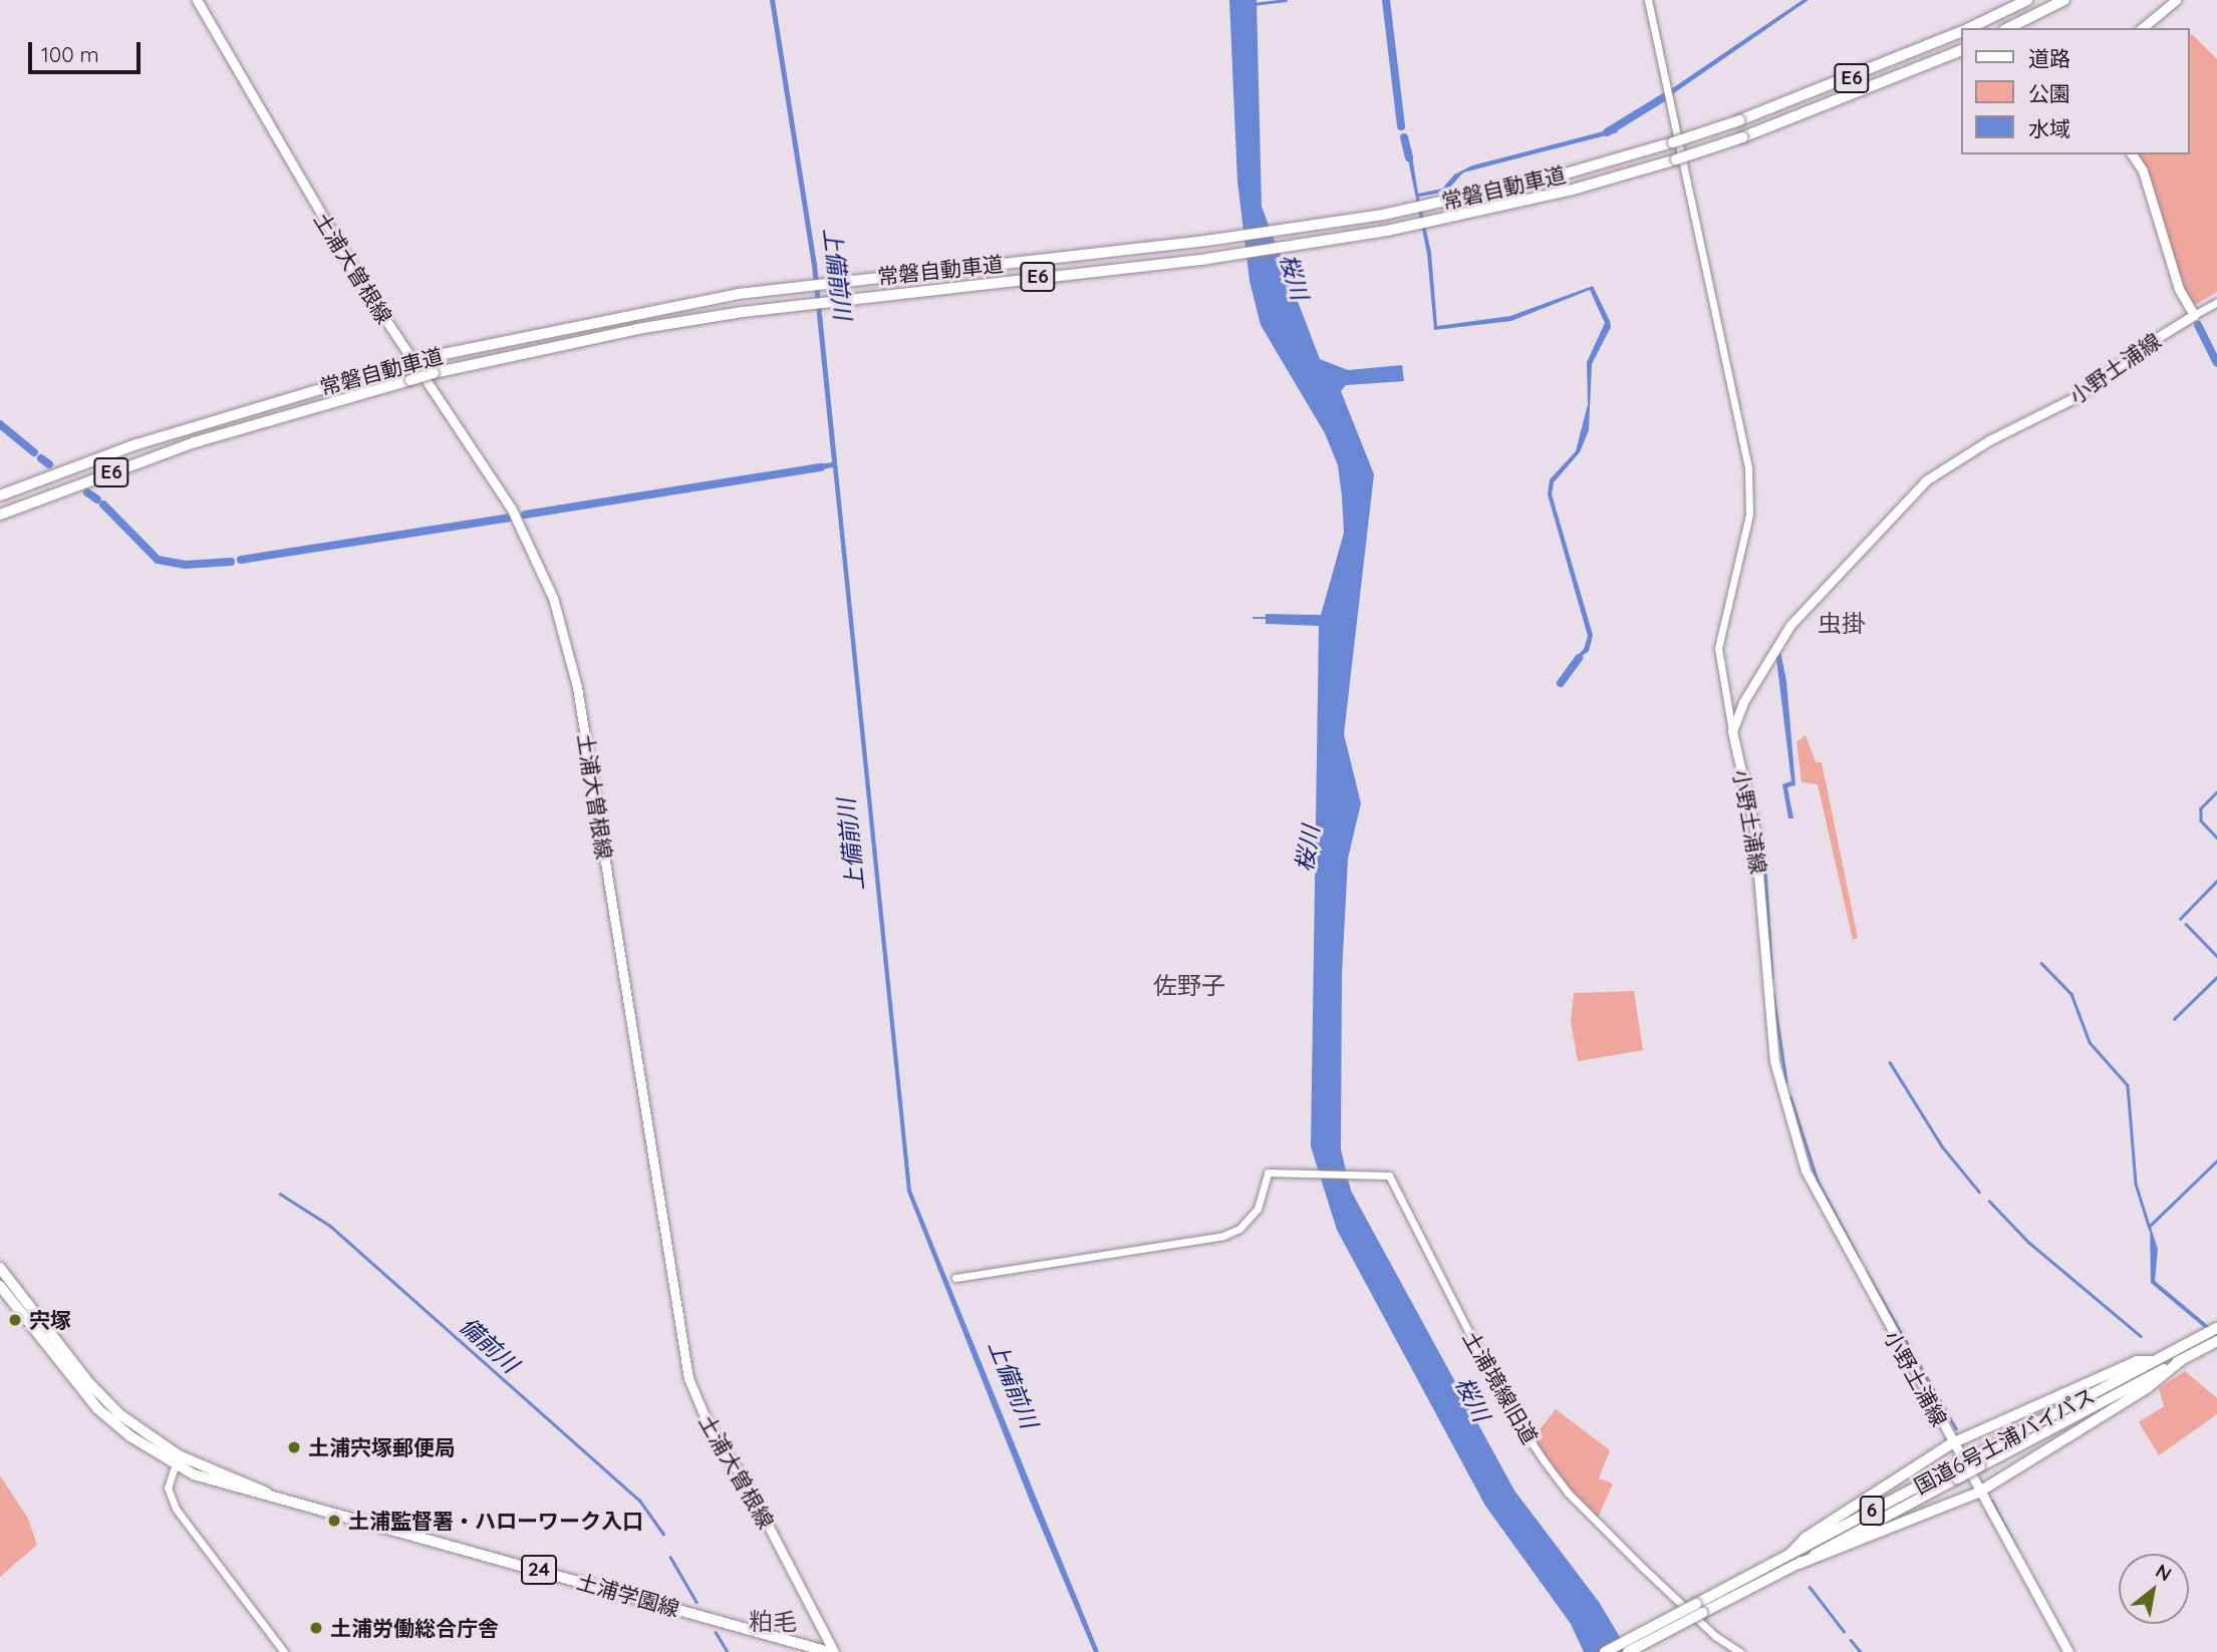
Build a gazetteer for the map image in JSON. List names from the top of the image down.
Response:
{
  "streets": {
    "highway": ["E6", "常磐自動車道"],
    "main road": [
      "土浦大曽根線",
      "小野土浦線",
      "国道6号土浦バイパス",
      "6",
      "24",
      "土浦学園線"
    ],
    "street": ["土浦境線旧道"]
  },
  "crossings": [
    ["土浦大曽根線", "土浦学園線"]
  ],
  "districts": ["虫掛", "佐野子", "粕毛"],
  "water": ["上備前川", "桜川", "備前川"],
  "places": [
    "宍塚",
    "土浦宍塚郵便局",
    "土浦監督署・ハローワーク入口",
    "土浦労働総合庁舎"
  ],
  "legend": ["道路", "公園", "水域"],
  "scale_bar": "100 m",
  "north": "top right"
}
